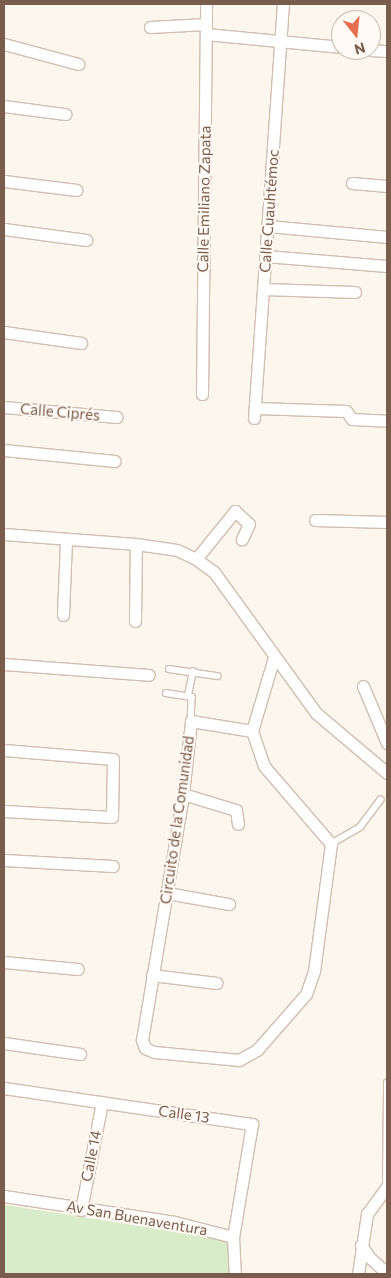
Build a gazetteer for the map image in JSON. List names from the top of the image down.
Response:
{
  "streets": {
    "street": [
      "Calle Emiliano Zapata",
      "Calle Cuauhtémoc",
      "Calle Ciprés",
      "Circuito de la Comunidad",
      "Calle 13",
      "Calle 14",
      "Av San Buenaventura"
    ]
  },
  "crossings": [
    ["Calle 13", "Calle 14"],
    ["Calle 13", "Av San Buenaventura"],
    ["Calle 14", "Av San Buenaventura"]
  ],
  "north": "bottom"
}
